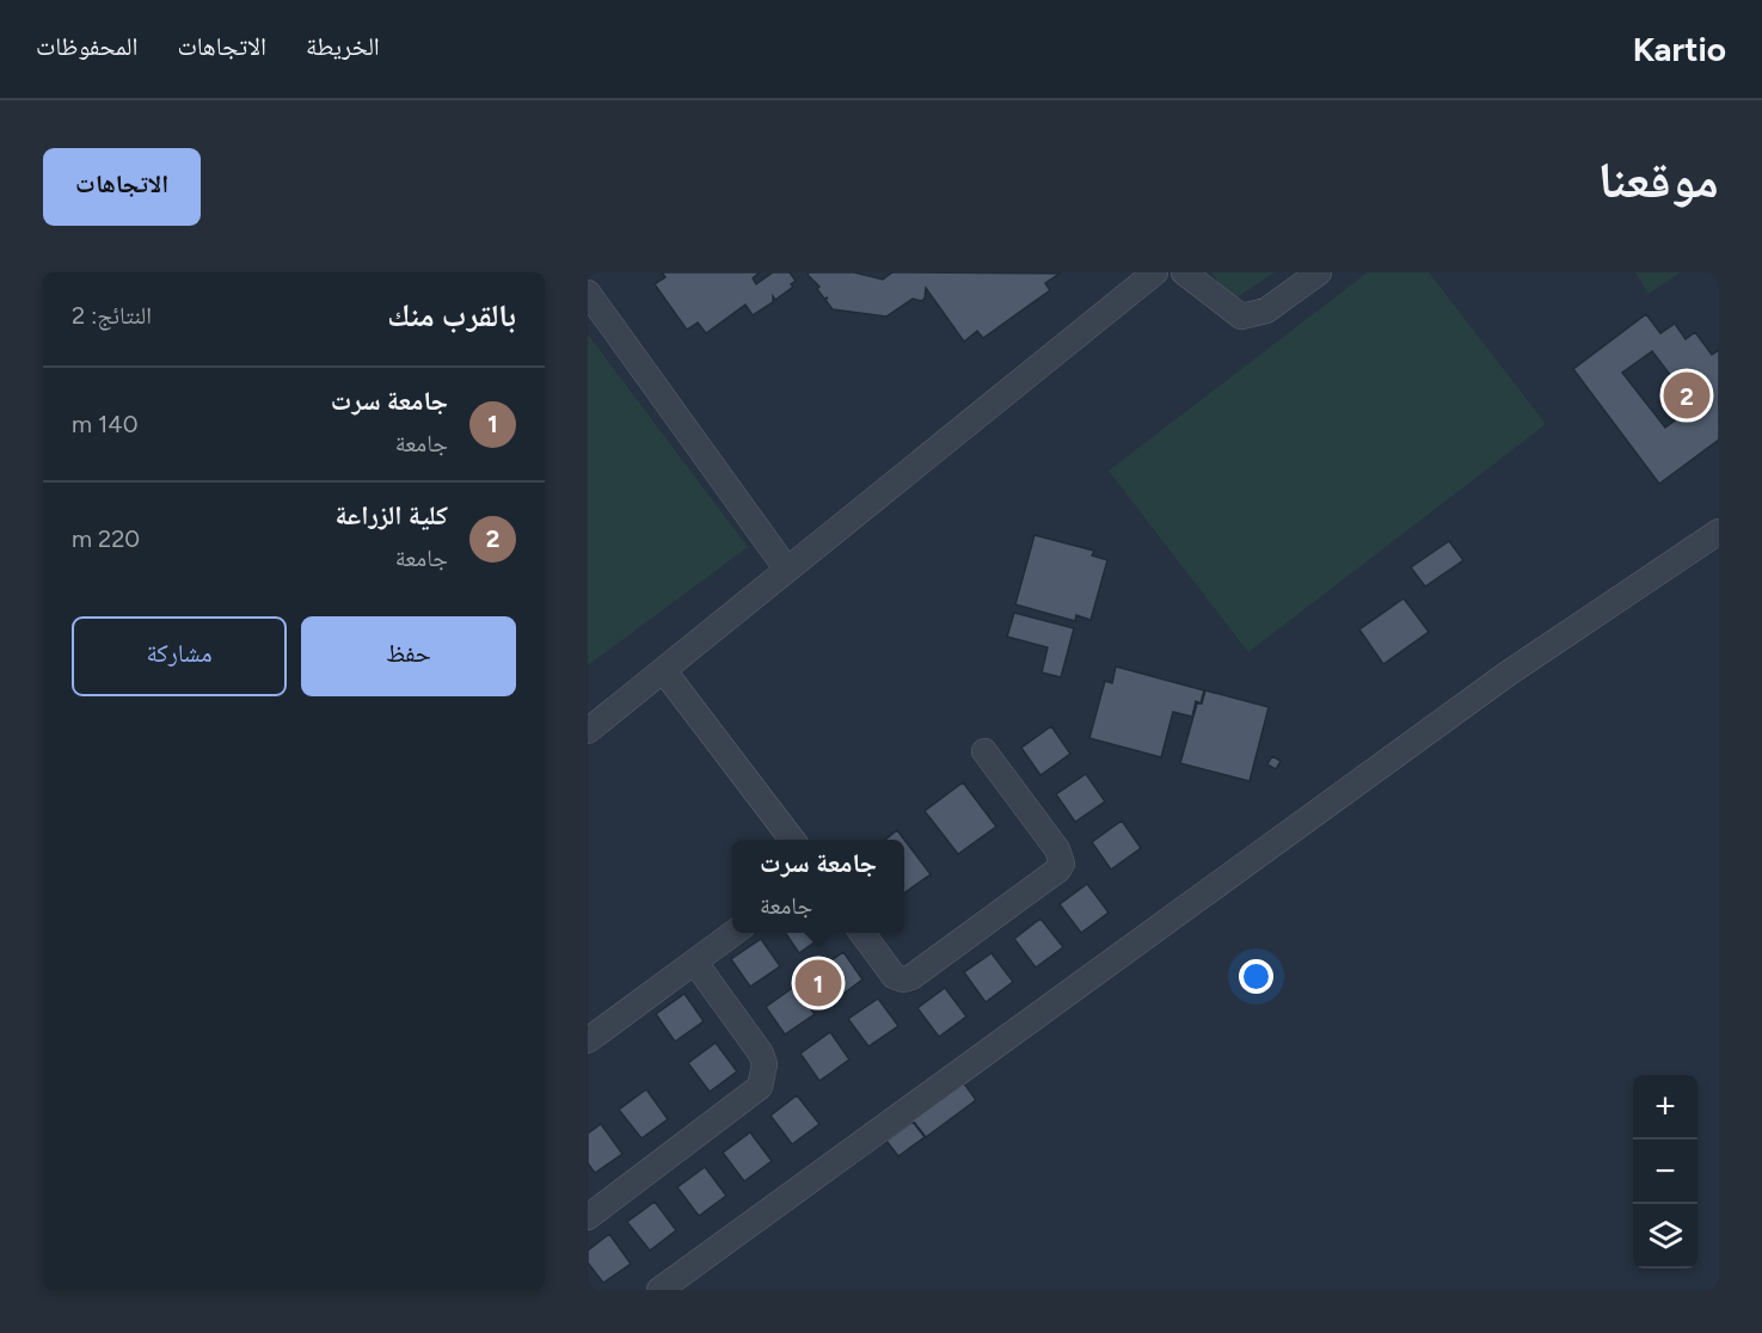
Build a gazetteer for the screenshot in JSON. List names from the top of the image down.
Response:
{
  "page": {
    "header": "Kartio",
    "nav": ["الخريطة", "الاتجاهات", "المحفوظات"],
    "title": "موقعنا",
    "buttons": [
      "الاتجاهات",
      ["حفظ", "مشاركة"]
    ],
    "heading": ["بالقرب منك", "النتائج: 2"],
    "list": [
      {
        "mark": "1",
        "name": "جامعة سرت",
        "note": "جامعة",
        "value": "140 m"
      },
      {
        "mark": "2",
        "name": "كلية الزراعة",
        "note": "جامعة",
        "value": "220 m"
      }
    ],
    "pins": ["2", "1"],
    "popup": ["جامعة سرت", "جامعة"],
    "map_buttons": ["+", "−"]
  }
}
